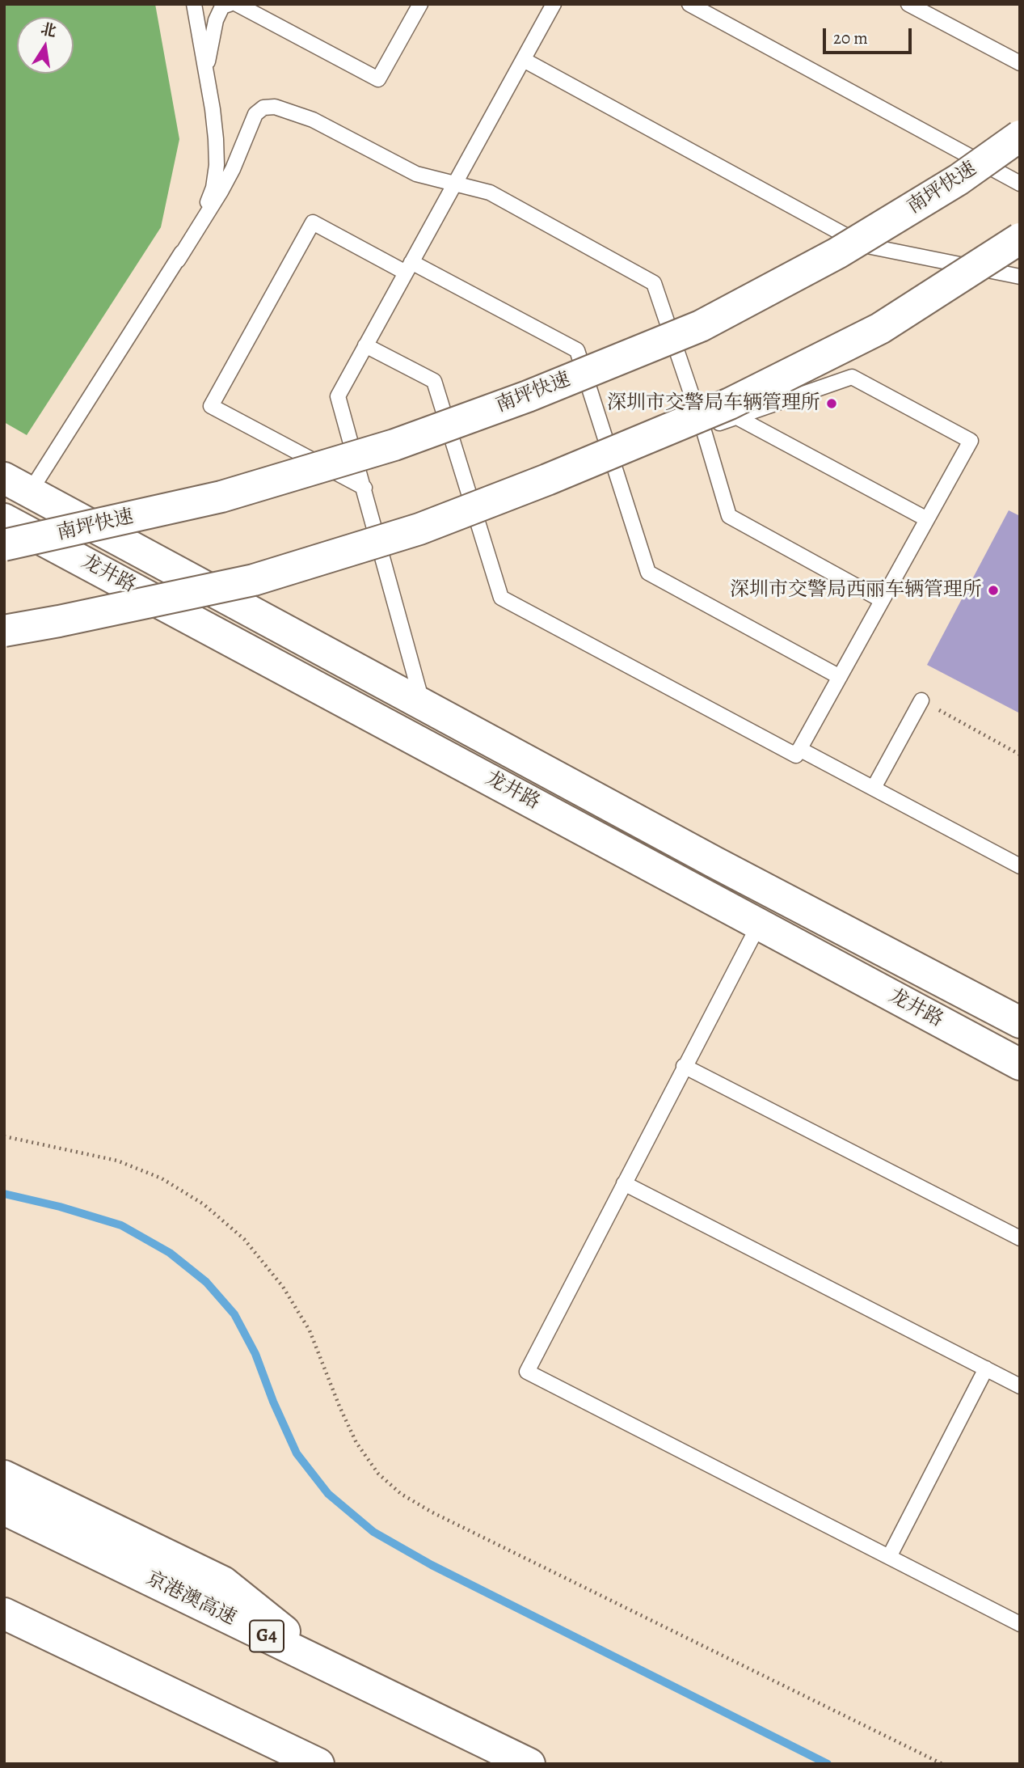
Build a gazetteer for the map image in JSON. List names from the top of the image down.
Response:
{
  "streets": {
    "main road": [
      "南坪快速",
      "龙井路",
      "京港澳高速",
      "G4"
    ]
  },
  "places": ["深圳市交警局车辆管理所", "深圳市交警局西丽车辆管理所"],
  "scale_bar": "20 m",
  "north": "top"
}
